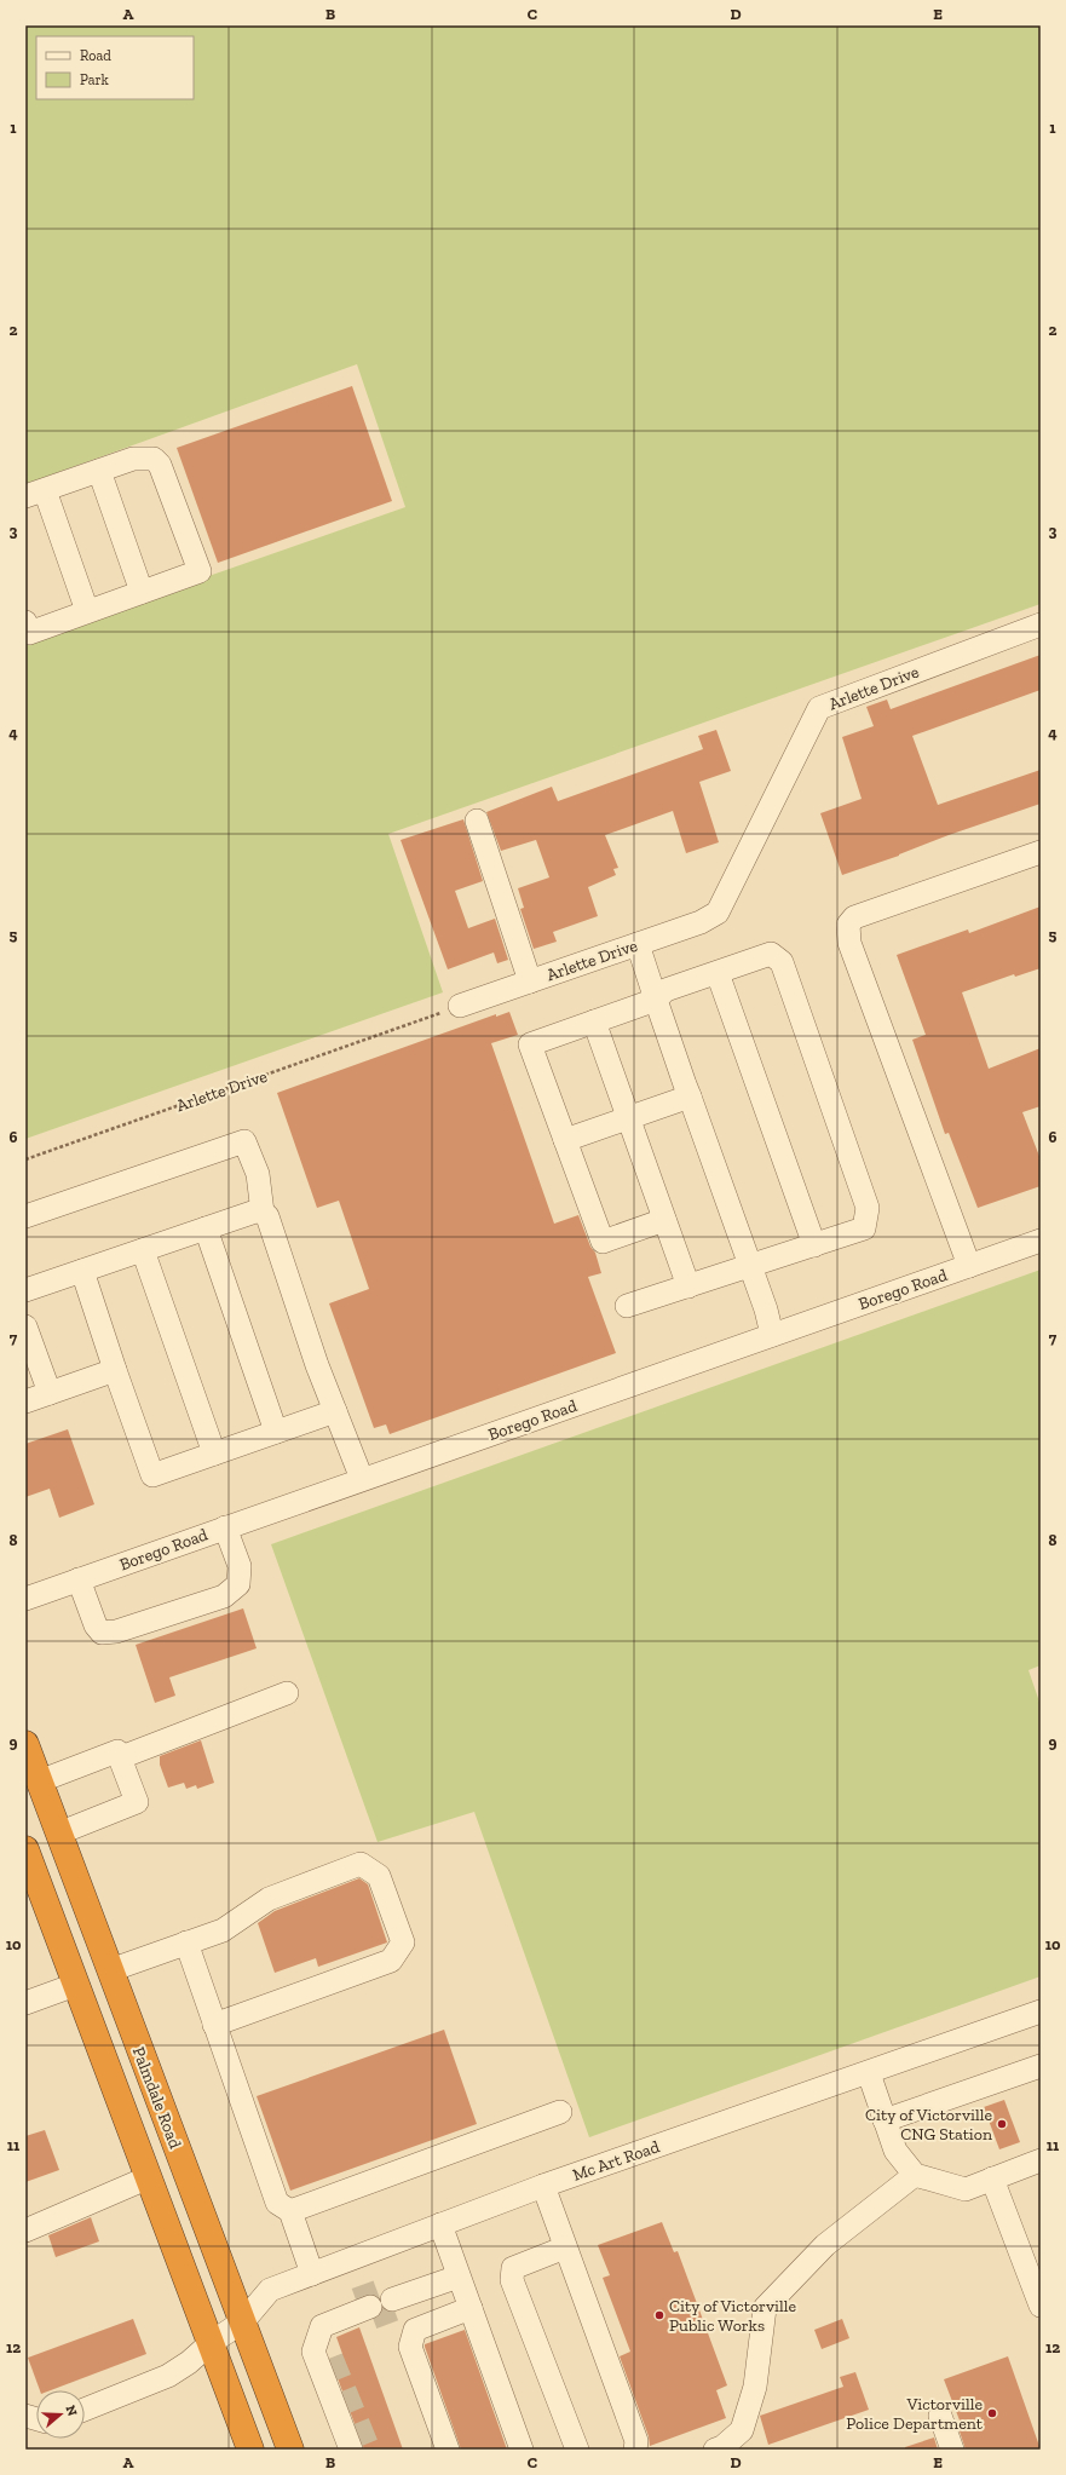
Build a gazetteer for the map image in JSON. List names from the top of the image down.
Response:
{
  "streets": {
    "highway": ["Palmdale Road"],
    "street": ["Arlette Drive", "Borego Road", "Mc Art Road"]
  },
  "crossings": [
    ["Palmdale Road", "Mc Art Road"]
  ],
  "places": ["City of Victorville CNG Station", "City of Victorville Public Works", "Victorville Police Department"],
  "legend": ["Road", "Park"],
  "north": "right",
  "grid": {
    "columns": [
      "A",
      "B",
      "C",
      "D",
      "E"
    ],
    "rows": [
      "1",
      "2",
      "3",
      "4",
      "5",
      "6",
      "7",
      "8",
      "9",
      "10",
      "11",
      "12"
    ]
  }
}
